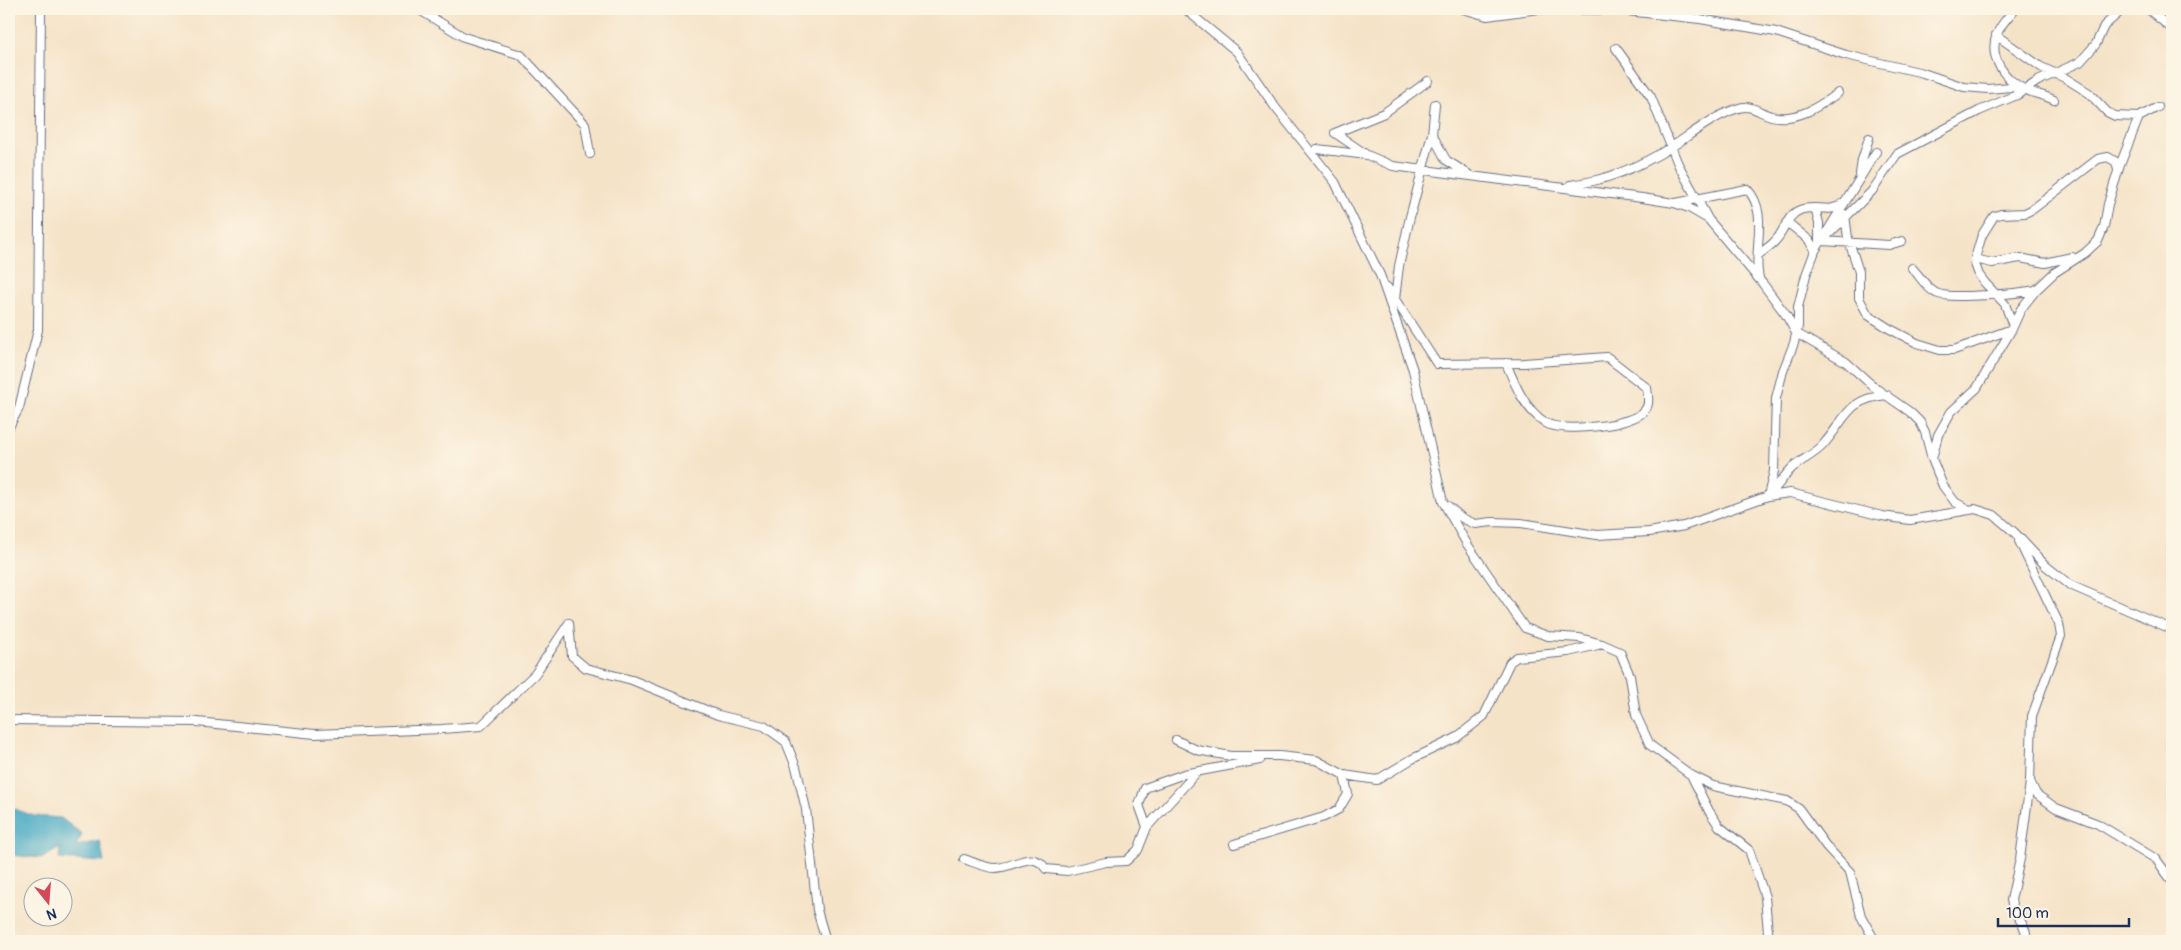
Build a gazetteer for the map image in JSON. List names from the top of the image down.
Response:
{
  "scale_bar": "100 m",
  "north": "bottom"
}
